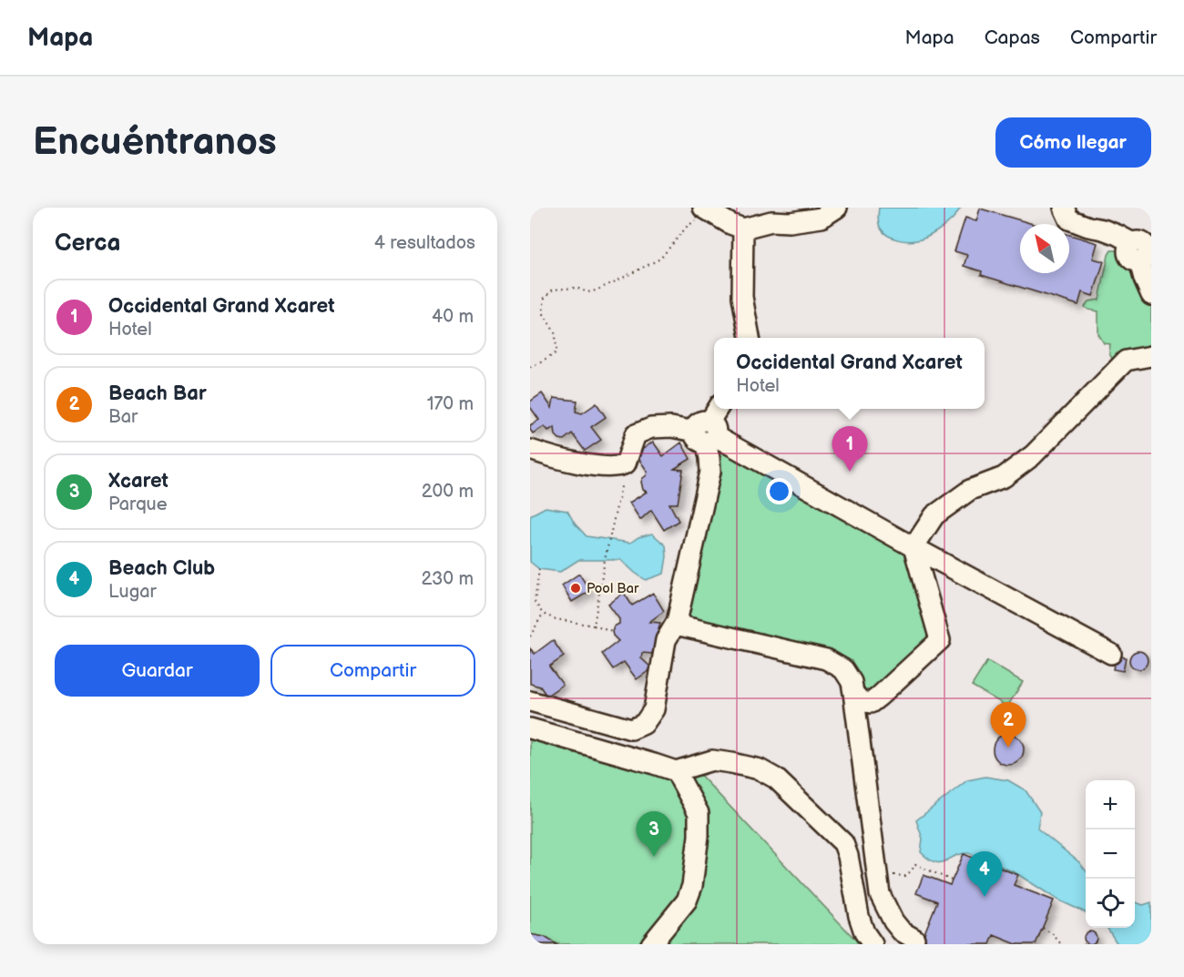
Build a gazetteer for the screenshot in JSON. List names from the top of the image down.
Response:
{
  "places": ["Pool Bar"],
  "north": "top left",
  "page": {
    "header": "Mapa",
    "nav": ["Mapa", "Capas", "Compartir"],
    "buttons": [
      "Cómo llegar",
      ["Guardar", "Compartir"]
    ],
    "title": "Encuéntranos",
    "heading": ["Cerca", "4 resultados"],
    "list": [
      {
        "mark": "1",
        "name": "Occidental Grand Xcaret",
        "note": "Hotel",
        "value": "40 m"
      },
      {
        "mark": "2",
        "name": "Beach Bar",
        "note": "Bar",
        "value": "170 m"
      },
      {
        "mark": "3",
        "name": "Xcaret",
        "note": "Parque",
        "value": "200 m"
      },
      {
        "mark": "4",
        "name": "Beach Club",
        "note": "Lugar",
        "value": "230 m"
      }
    ],
    "popup": ["Occidental Grand Xcaret", "Hotel"],
    "pins": [
      "1",
      "2",
      "3",
      "4"
    ],
    "map_buttons": ["+", "−"]
  }
}
